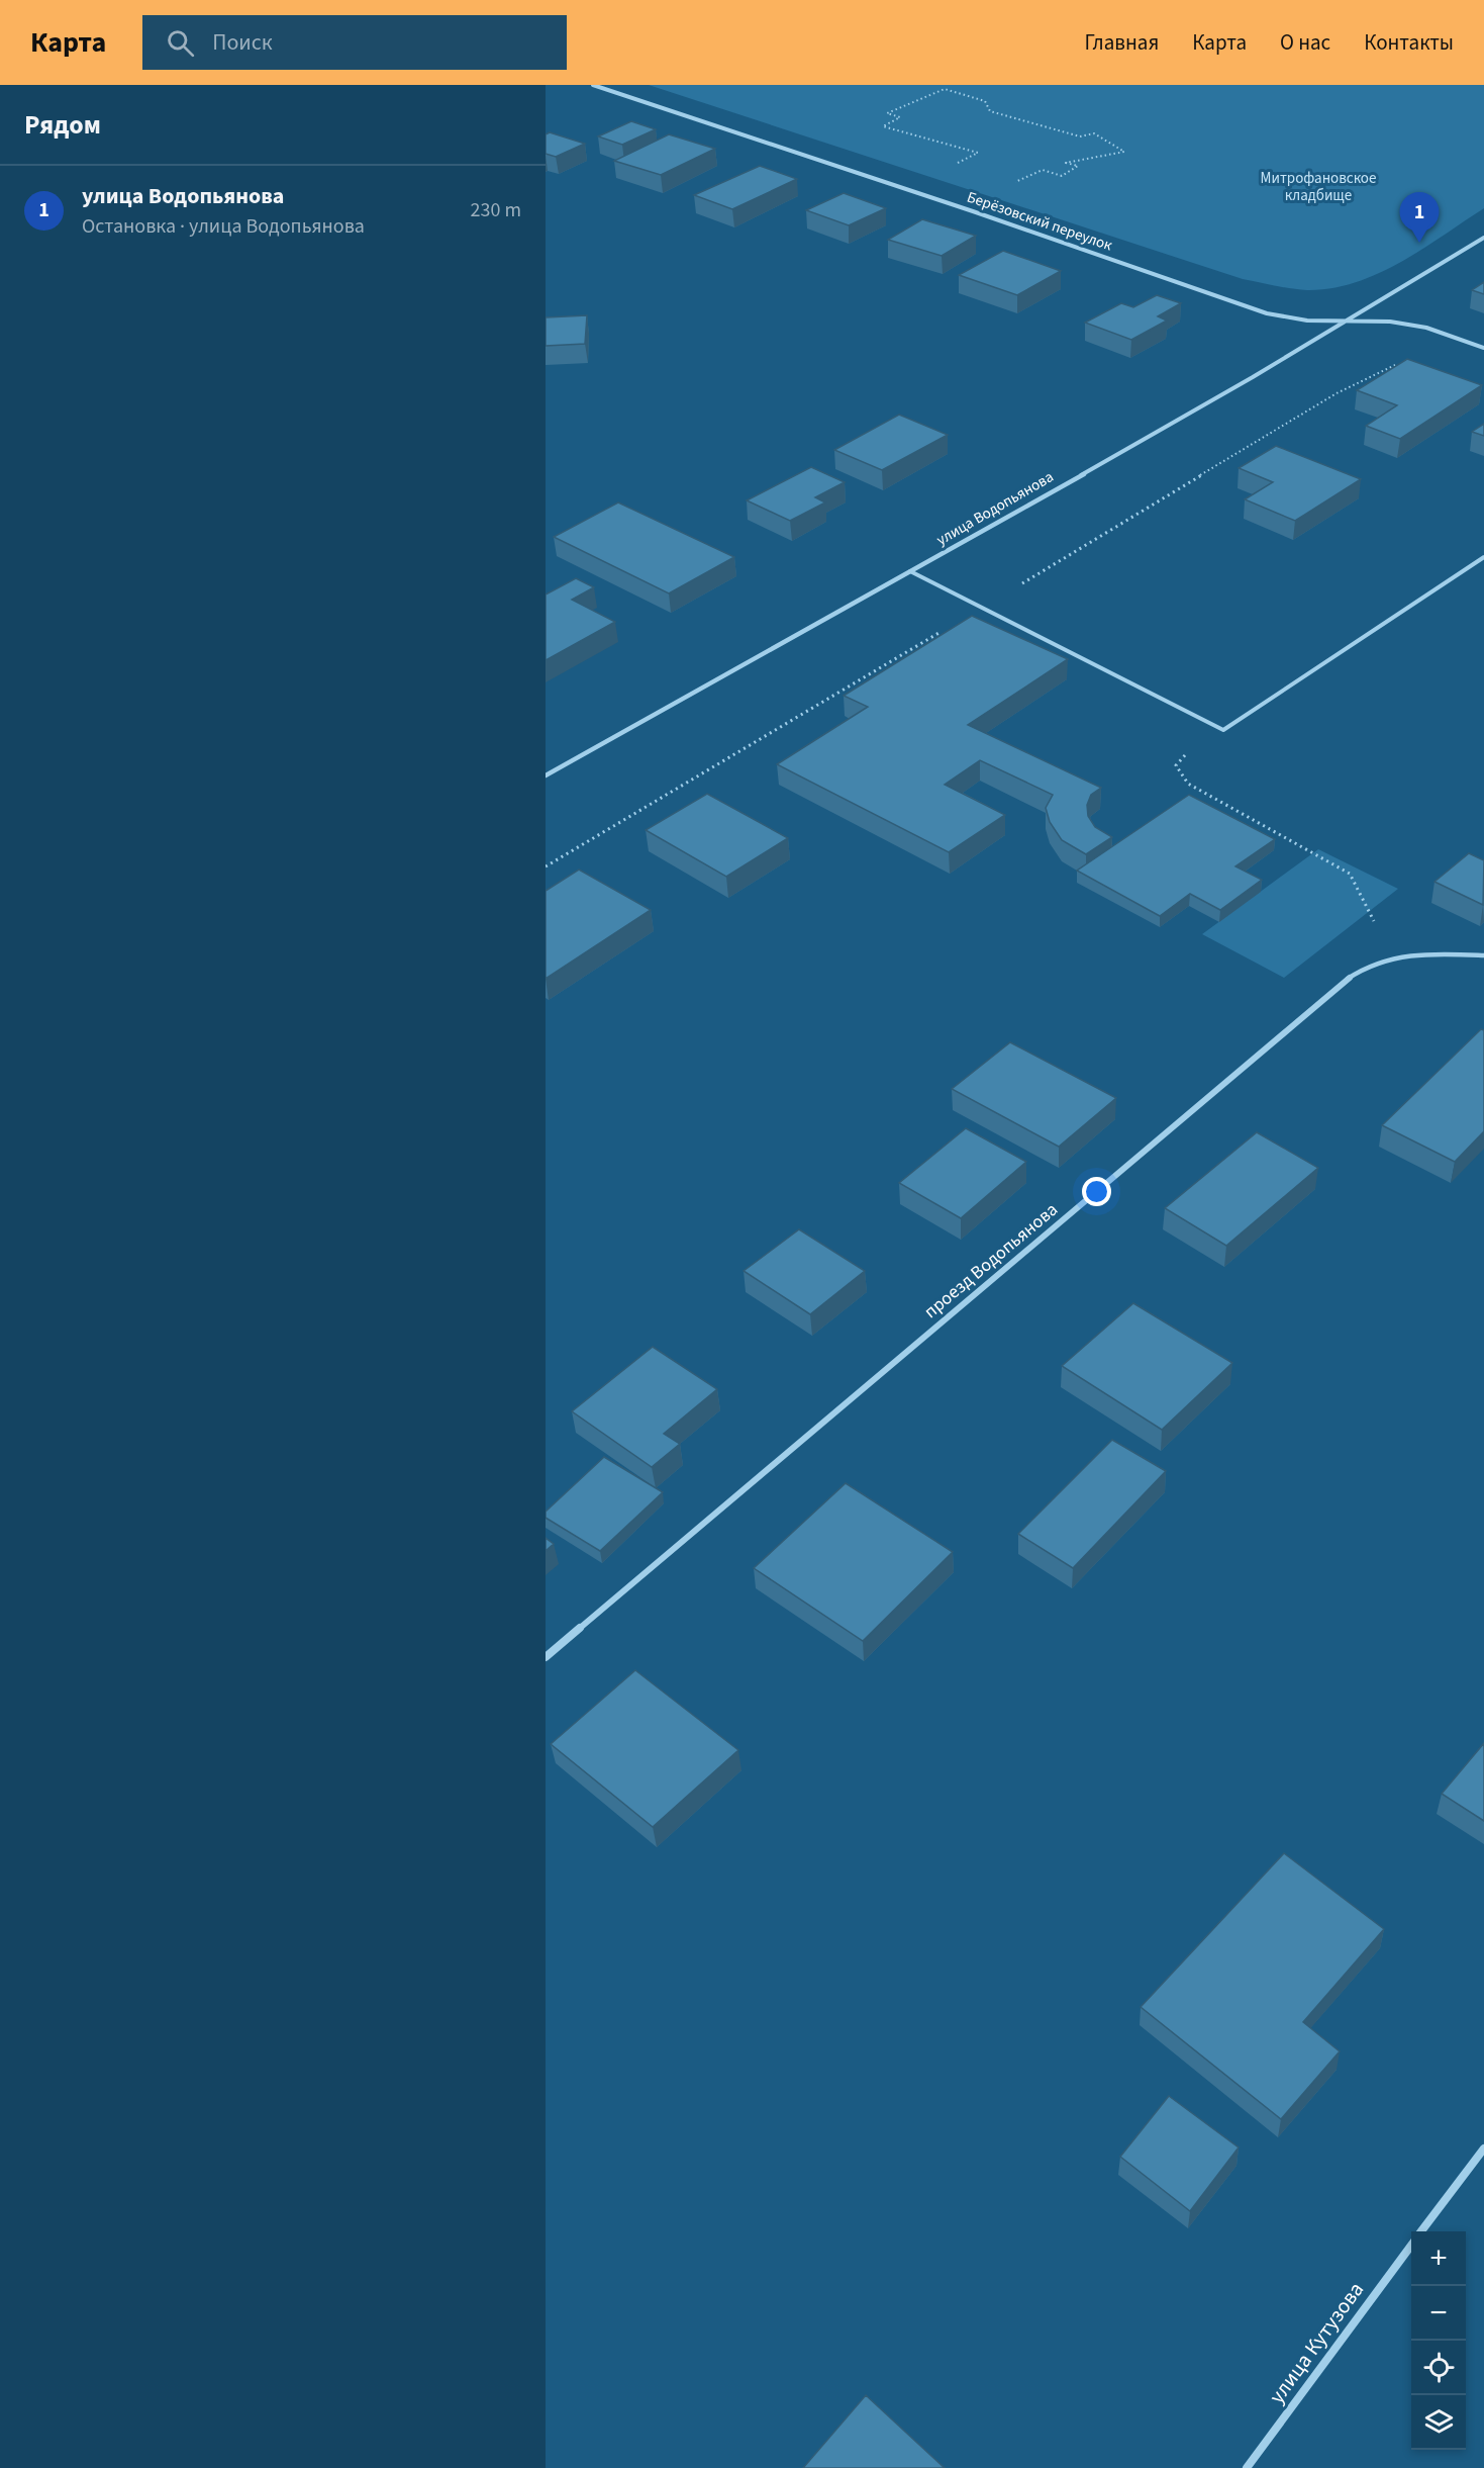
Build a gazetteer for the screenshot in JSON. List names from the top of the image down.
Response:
{
  "streets": {
    "street": [
      "Берёзовский переулок",
      "улица Водопьянова",
      "проезд Водопьянова",
      "улица Кутузова"
    ]
  },
  "crossings": [
    ["Берёзовский переулок", "улица Водопьянова"]
  ],
  "parks": ["Митрофановское кладбище"],
  "page": {
    "header": "Карта",
    "search": "Поиск",
    "nav": [
      "Главная",
      "Карта",
      "О нас",
      "Контакты"
    ],
    "heading": "Рядом",
    "list": [
      {
        "mark": "1",
        "name": "улица Водопьянова",
        "note": "Остановка · улица Водопьянова",
        "value": "230 m"
      }
    ],
    "pins": "1",
    "map_buttons": ["+", "−"]
  }
}
